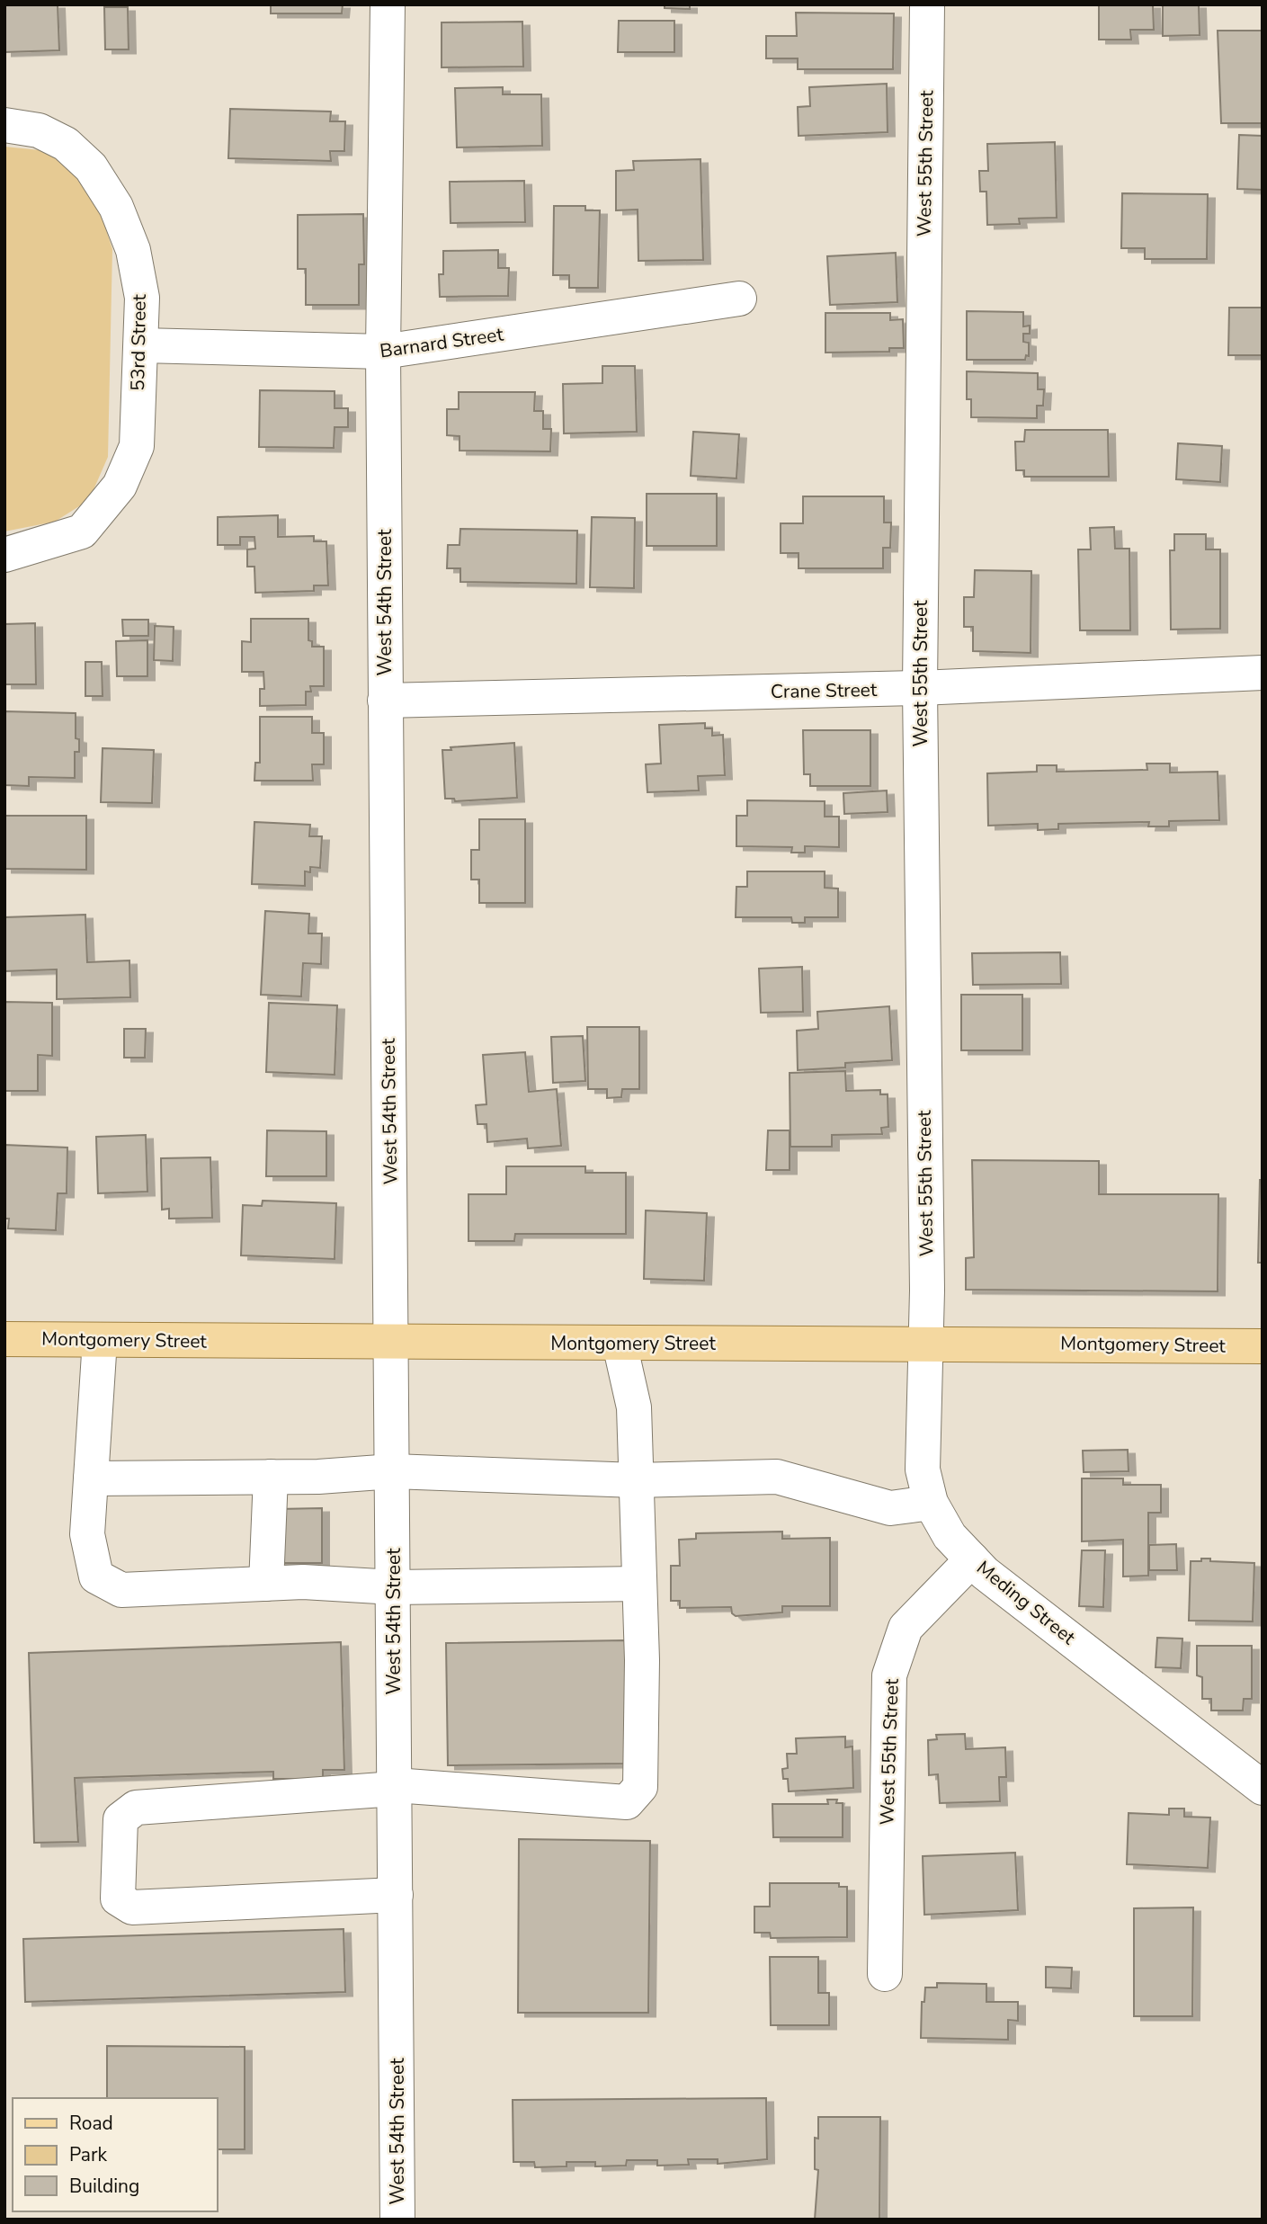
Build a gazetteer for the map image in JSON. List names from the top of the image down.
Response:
{
  "streets": {
    "main road": ["Montgomery Street"],
    "street": [
      "West 55th Street",
      "53rd Street",
      "Barnard Street",
      "West 54th Street",
      "Crane Street",
      "Meding Street"
    ]
  },
  "crossings": [
    ["West 55th Street", "Crane Street"],
    ["West 55th Street", "Montgomery Street"],
    ["West 55th Street", "Meding Street"],
    ["53rd Street", "Barnard Street"],
    ["Barnard Street", "West 54th Street"],
    ["West 54th Street", "Crane Street"],
    ["West 54th Street", "Montgomery Street"],
    ["Montgomery Street", "Meding Street"]
  ],
  "legend": ["Road", "Park", "Building"]
}
